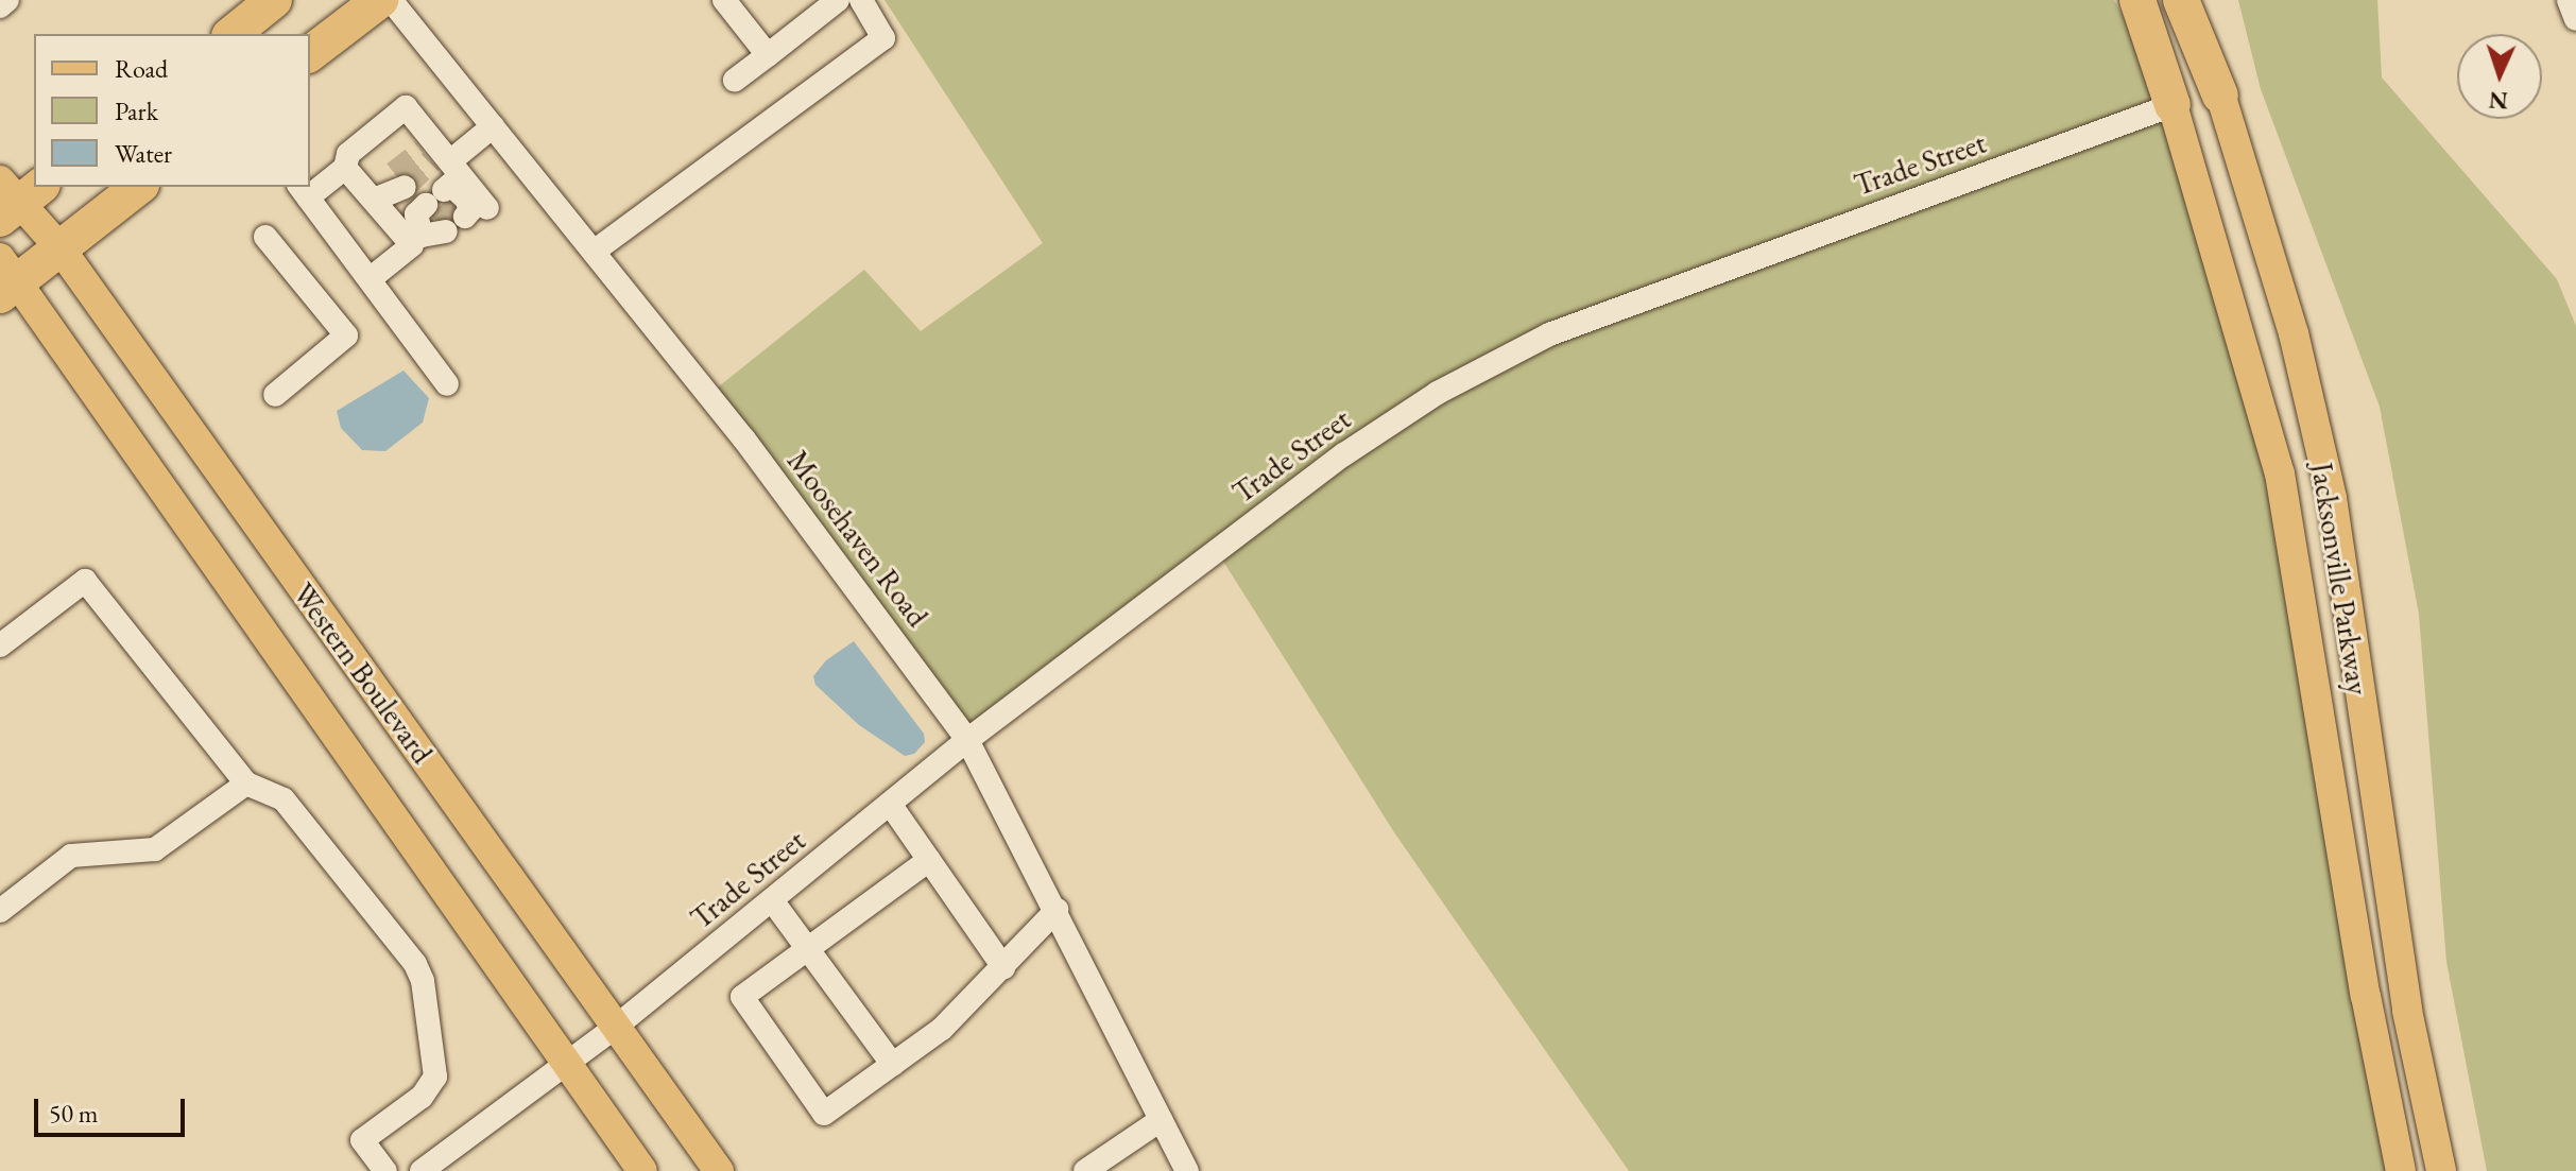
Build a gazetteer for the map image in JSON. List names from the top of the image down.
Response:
{
  "streets": {
    "highway": ["Jacksonville Parkway"],
    "main road": ["Western Boulevard"],
    "street": ["Trade Street", "Moosehaven Road"]
  },
  "crossings": [
    ["Trade Street", "Moosehaven Road"],
    ["Trade Street", "Jacksonville Parkway"],
    ["Trade Street", "Western Boulevard"]
  ],
  "legend": ["Road", "Park", "Water"],
  "scale_bar": "50 m",
  "north": "bottom"
}
